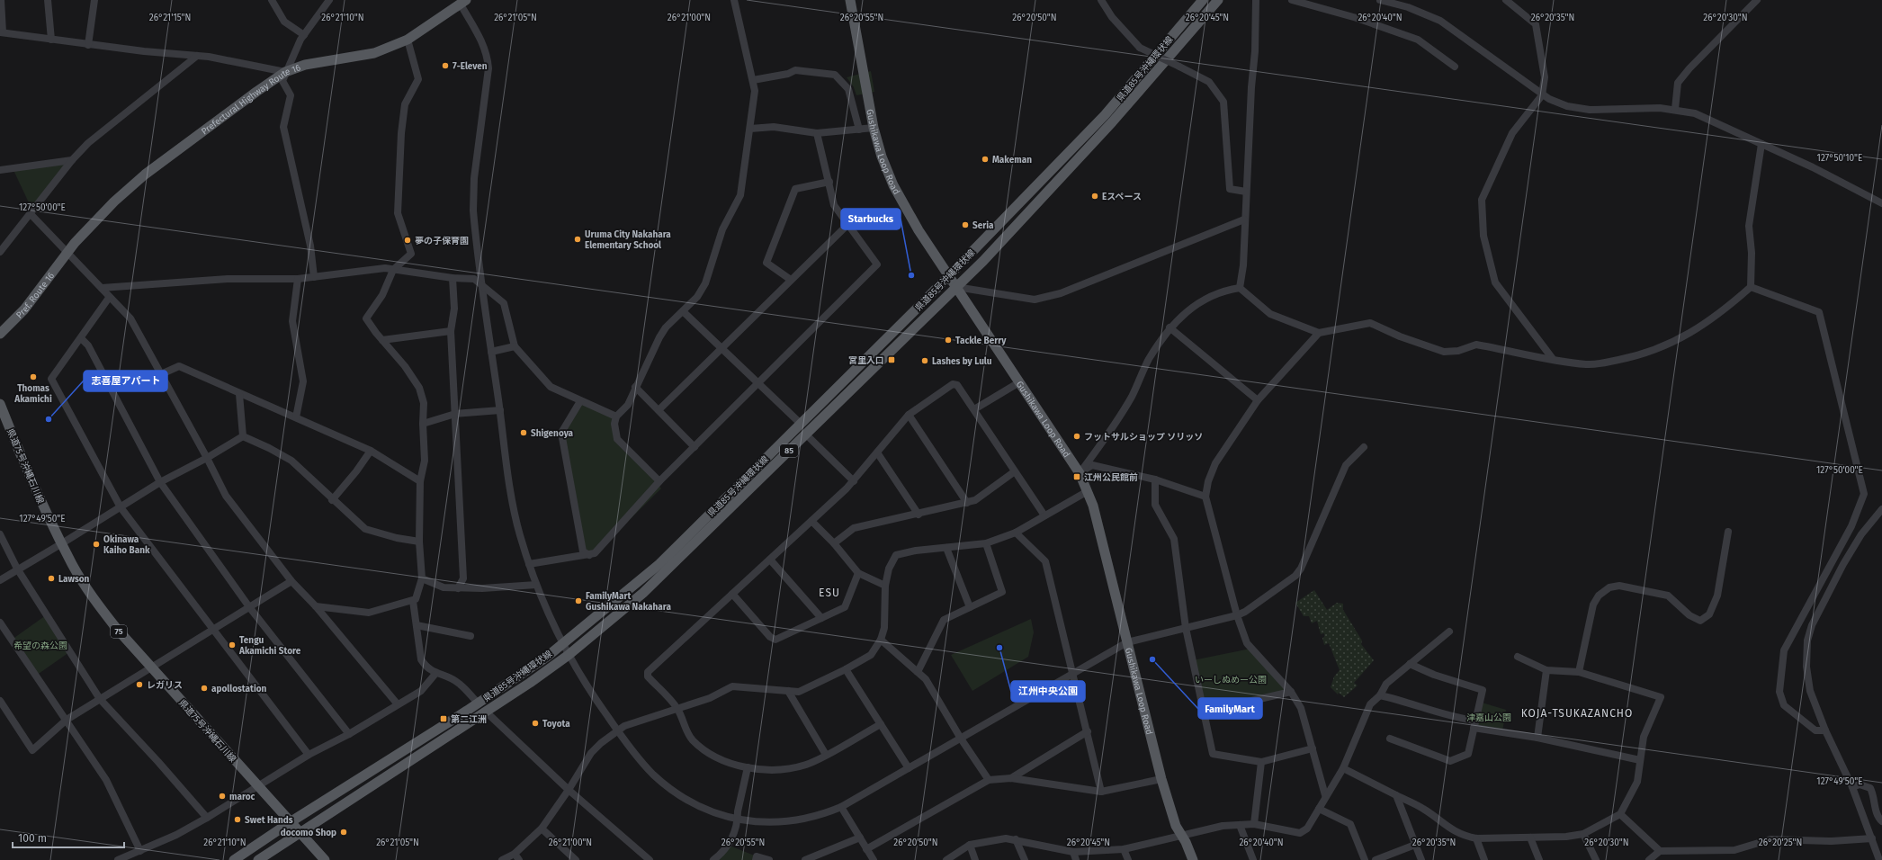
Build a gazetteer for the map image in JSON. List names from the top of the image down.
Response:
{
  "streets": {
    "main road": [
      "県道85号沖縄環状線",
      "Prefectural Highway Route 16",
      "Gushikawa Loop Road",
      "Pref. Route 16",
      "85",
      "県道75号沖縄石川線",
      "75"
    ]
  },
  "crossings": [
    ["県道85号沖縄環状線", "Gushikawa Loop Road"],
    ["県道85号沖縄環状線", "県道75号沖縄石川線"],
    ["Prefectural Highway Route 16", "Pref. Route 16"]
  ],
  "districts": ["ESU", "KOJA-TSUKAZANCHO"],
  "parks": ["希望の森公園", "いーしぬめー公園", "津嘉山公園"],
  "places": {
    "other": [
      "7-Eleven",
      "Makeman",
      "Eスペース",
      "Seria",
      "Uruma City Nakahara Elementary School",
      "夢の子保育園",
      "Starbucks",
      "Tackle Berry",
      "Lashes by Lulu",
      "Thomas Akamichi",
      "志喜屋アパート",
      "Shigenoya",
      "フットサルショップ ソリッソ",
      "Okinawa Kaiho Bank",
      "Lawson",
      "FamilyMart Gushikawa Nakahara",
      "Tengu Akamichi Store",
      "江州中央公園",
      "FamilyMart",
      "レガリス",
      "apollostation",
      "Toyota",
      "maroc",
      "Swet Hands",
      "docomo Shop"
    ],
    "transit": ["宮里入口", "江州公民館前", "第二江洲"]
  },
  "scale_bar": "100 m",
  "coordinates": [
    "26°21'15\"N",
    "26°21'10\"N",
    "26°21'05\"N",
    "26°21'00\"N",
    "26°20'55\"N",
    "26°20'50\"N",
    "26°20'45\"N",
    "26°20'40\"N",
    "26°20'35\"N",
    "26°20'30\"N",
    "127°50'10\"E",
    "127°50'00\"E",
    "127°49'50\"E",
    "26°20'25\"N"
  ]
}
